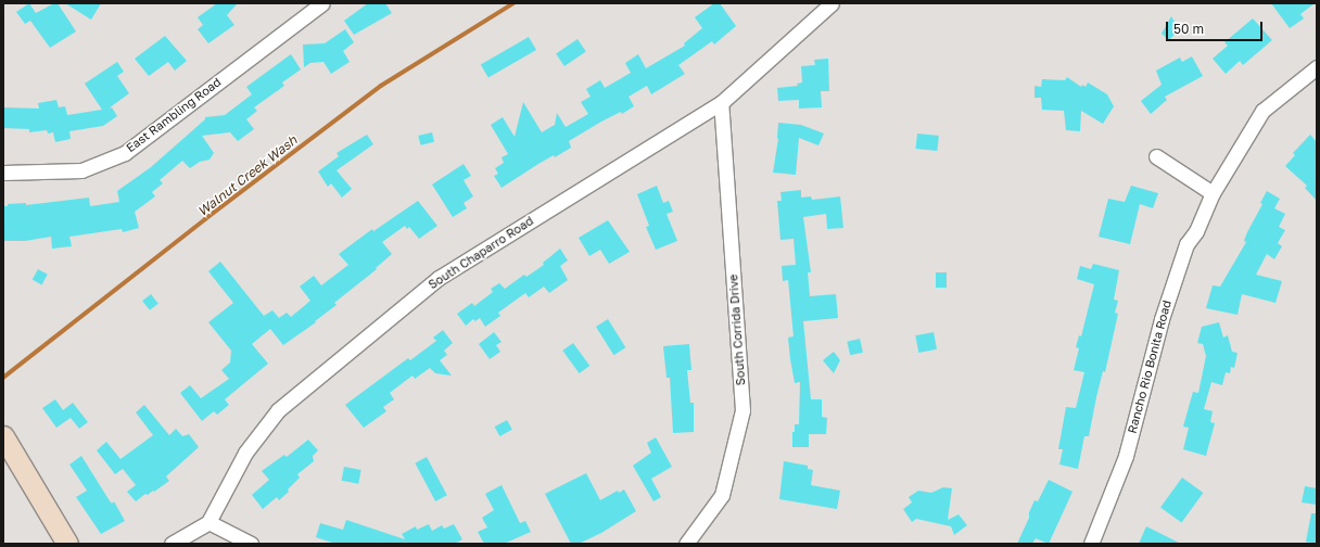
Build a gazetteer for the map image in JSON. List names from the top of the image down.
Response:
{
  "streets": {
    "street": [
      "East Rambling Road",
      "South Chaparro Road",
      "South Corrida Drive",
      "Rancho Rio Bonita Road"
    ]
  },
  "crossings": [
    ["South Chaparro Road", "South Corrida Drive"]
  ],
  "water": ["Walnut Creek Wash"],
  "scale_bar": "50 m"
}
